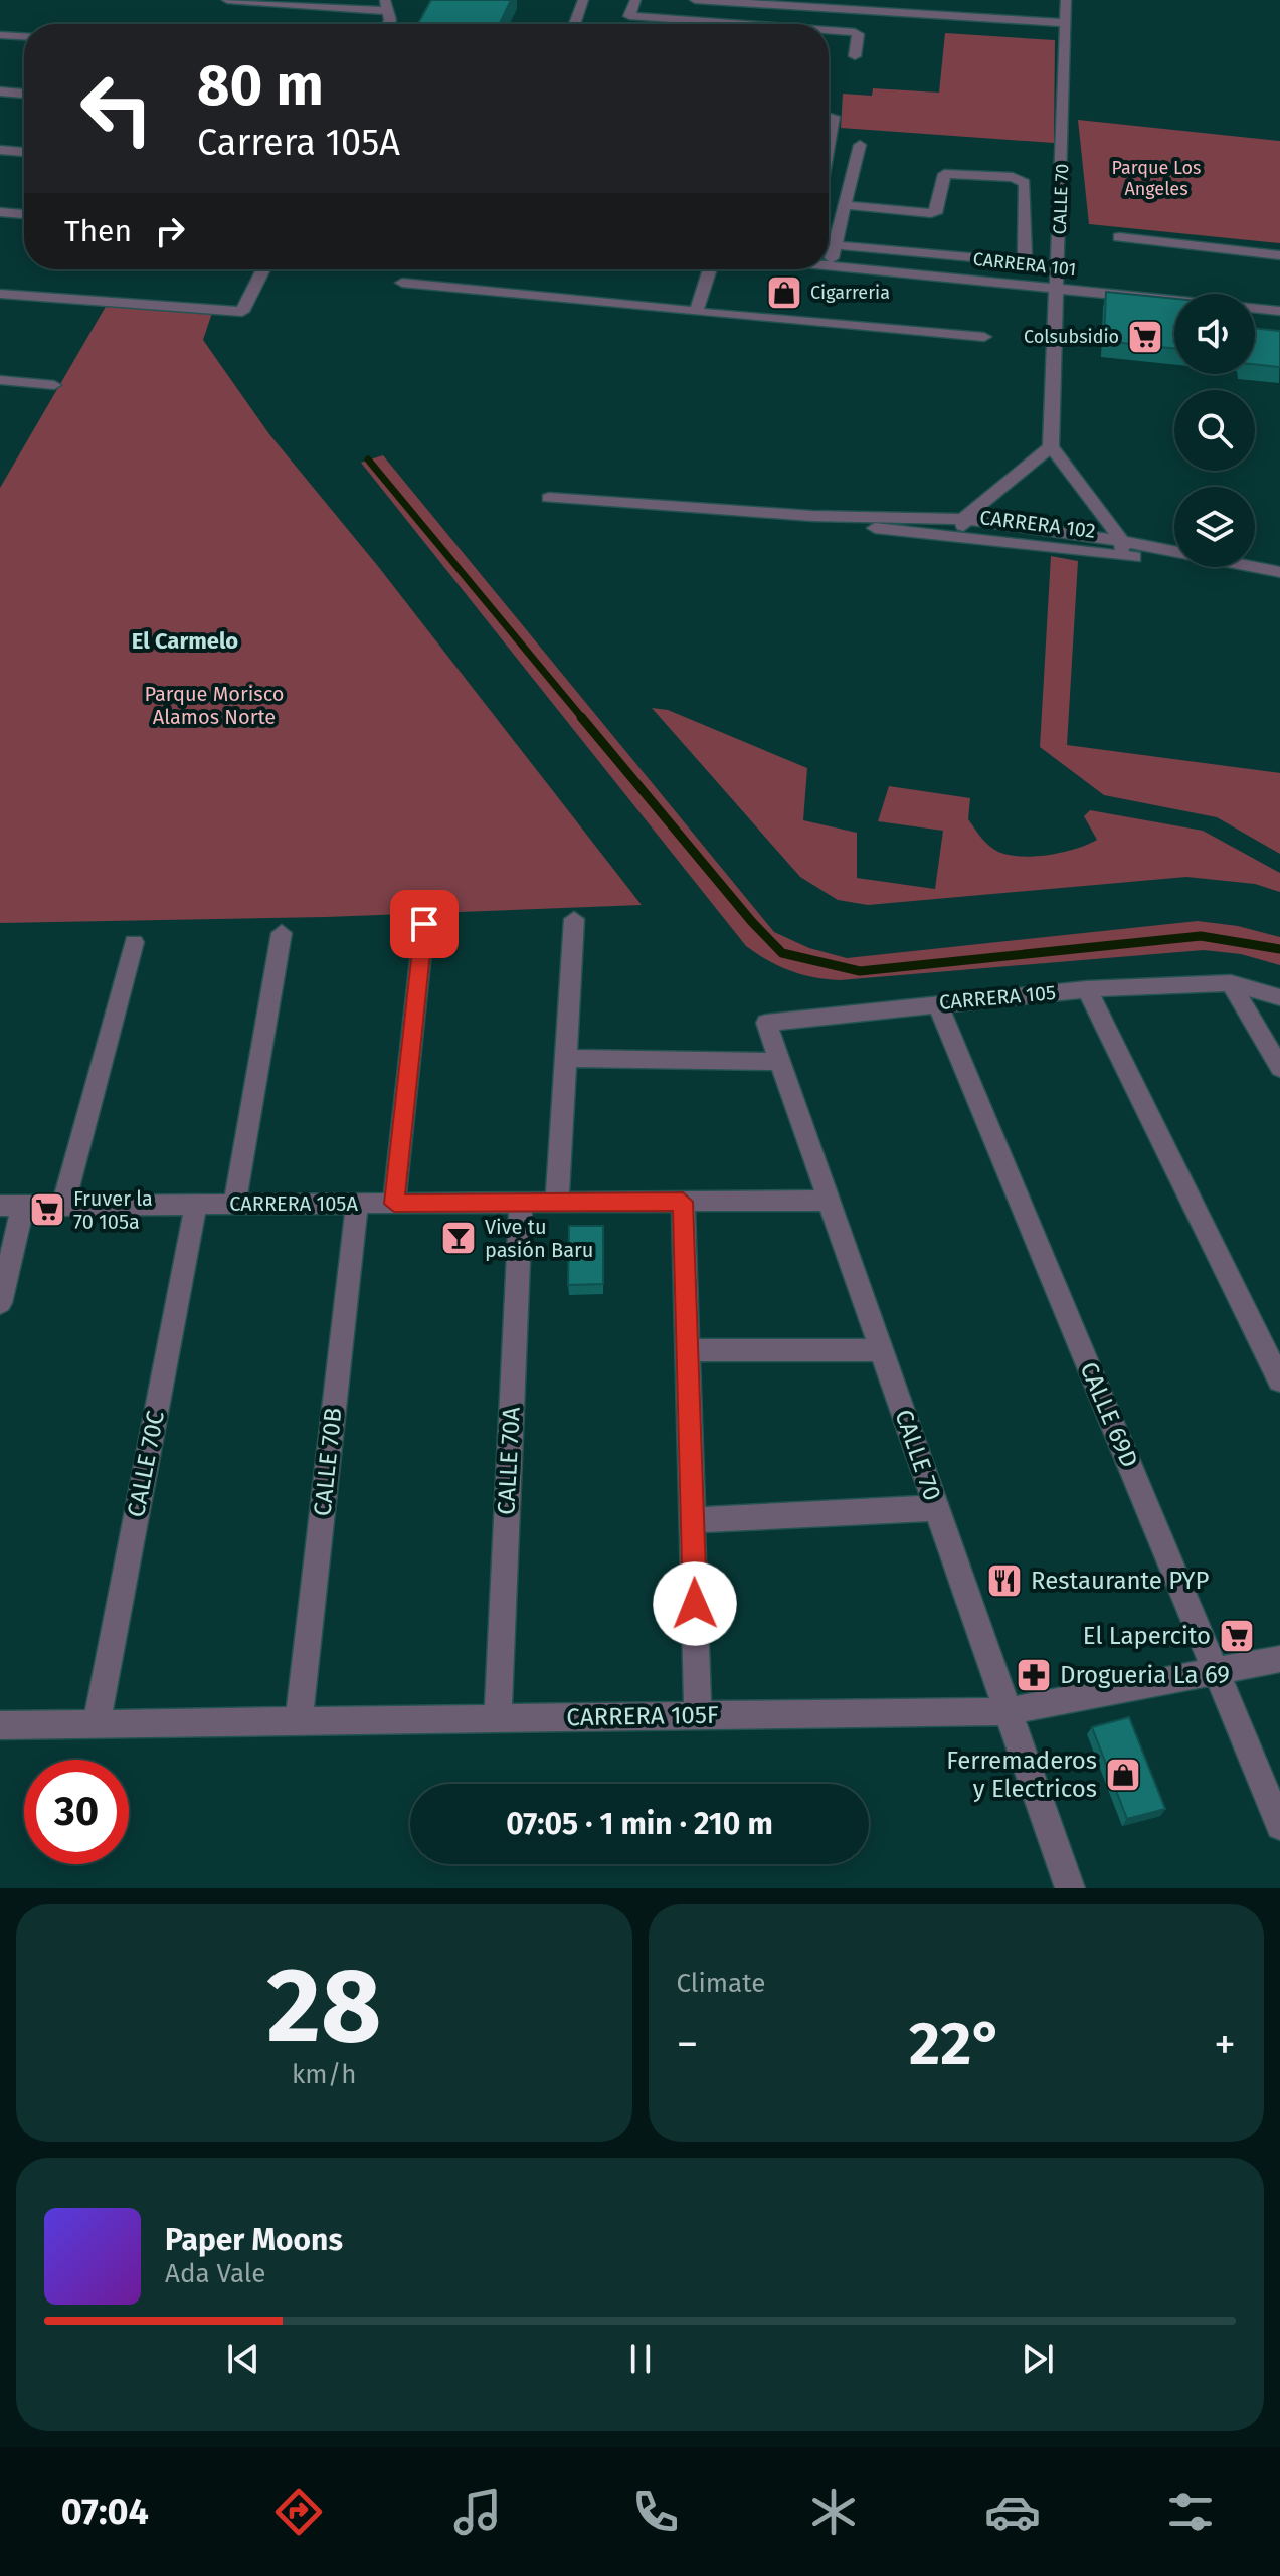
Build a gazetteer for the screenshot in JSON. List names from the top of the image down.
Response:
{
  "streets": {
    "street": [
      "CALLE 70",
      "CARRERA 101",
      "CARRERA 102",
      "CARRERA 105",
      "CARRERA 105A",
      "CALLE 69D",
      "CALLE 70A",
      "CALLE 70B",
      "CALLE 70C",
      "CARRERA 105F"
    ]
  },
  "crossings": [
    ["CALLE 70", "CARRERA 101"],
    ["CALLE 70", "CARRERA 105"],
    ["CALLE 70", "CARRERA 105A"],
    ["CALLE 70", "CARRERA 105F"],
    ["CARRERA 105", "CALLE 69D"],
    ["CARRERA 105A", "CALLE 70A"],
    ["CARRERA 105A", "CALLE 70B"],
    ["CARRERA 105A", "CALLE 70C"],
    ["CALLE 69D", "CARRERA 105F"],
    ["CALLE 70A", "CARRERA 105F"],
    ["CALLE 70B", "CARRERA 105F"],
    ["CALLE 70C", "CARRERA 105F"]
  ],
  "districts": ["El Carmelo"],
  "parks": ["Parque Los Angeles", "Parque Morisco Alamos Norte"],
  "places": {
    "shop": ["Cigarreria", "Ferremaderos y Electricos"],
    "supermarket": ["Colsubsidio", "Fruver la 70 105a", "El Lapercito"],
    "bar": ["Vive tu pasión Baru"],
    "restaurant": ["Restaurante PYP"],
    "pharmacy": ["Drogueria La 69"]
  },
  "page": {
    "turn": ["80 m", "Carrera 105A"],
    "then": "Then",
    "limit": "30",
    "trip": "07:05 · 1 min · 210 m",
    "tile": [
      ["28", "km/h"],
      "Climate"
    ],
    "heat": ["−", "22°", "+"],
    "song": ["Paper Moons", "Ada Vale"],
    "tabs": "07:04"
  }
}
